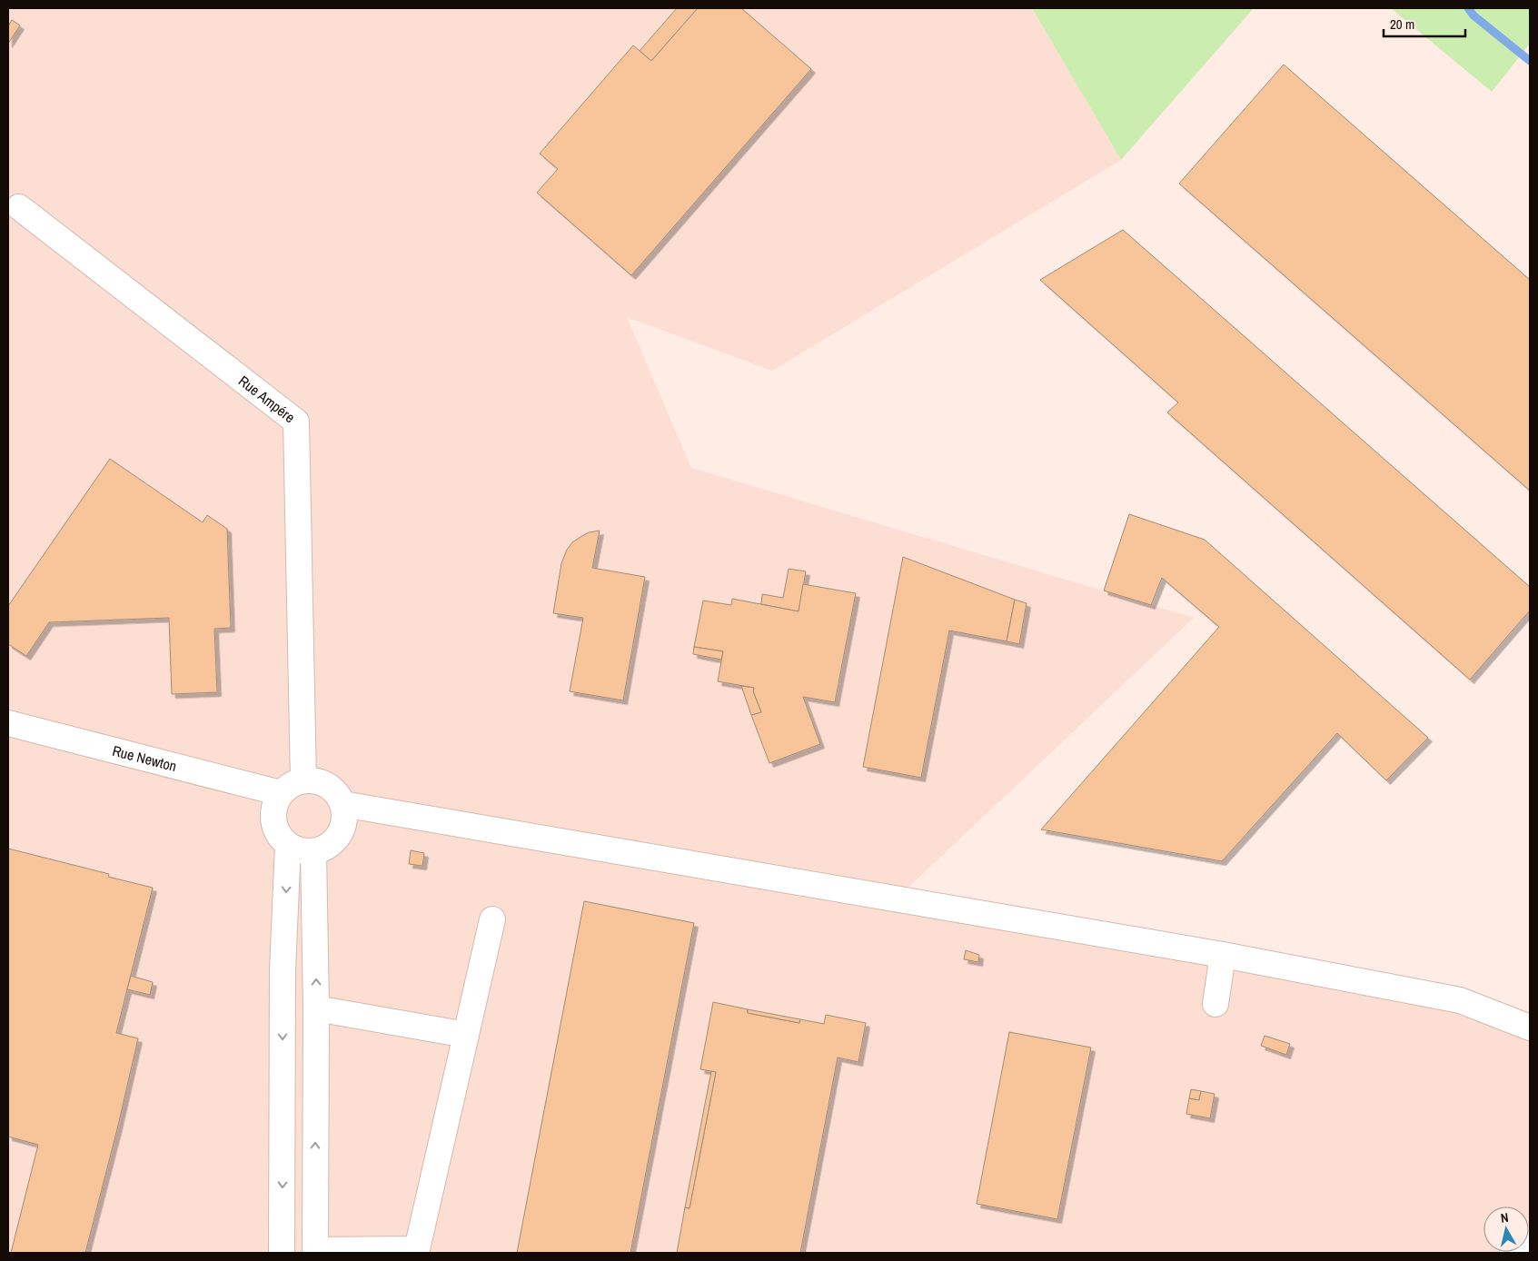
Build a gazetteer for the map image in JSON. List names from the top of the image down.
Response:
{
  "streets": {
    "street": ["Rue Ampére", "Rue Newton"]
  },
  "crossings": [
    ["Rue Ampére", "Rue Newton"]
  ],
  "scale_bar": "20 m",
  "north": "top"
}
